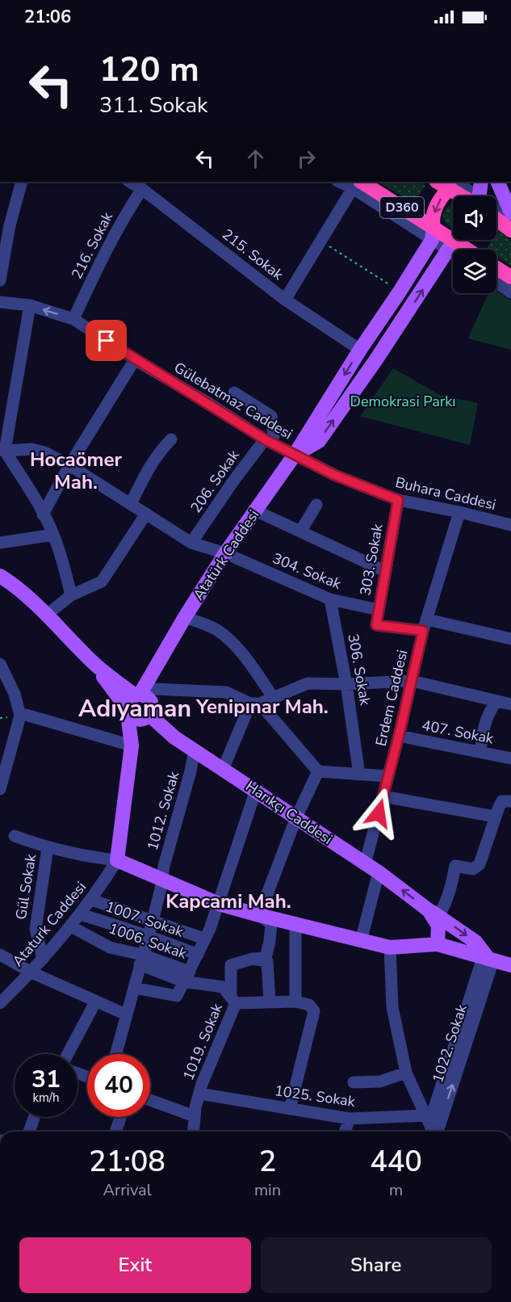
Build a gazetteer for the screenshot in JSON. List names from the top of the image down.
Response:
{
  "streets": {
    "highway": ["D360"],
    "main road": ["Atatürk Caddesi", "Harıkçı Caddesi"],
    "street": [
      "216. Sokak",
      "215. Sokak",
      "Gülebatmaz Caddesi",
      "206. Sokak",
      "Buhara Caddesi",
      "303. Sokak",
      "304. Sokak",
      "306. Sokak",
      "Erdem Caddesi",
      "407. Sokak",
      "1012. Sokak",
      "Gül Sokak",
      "1007. Sokak",
      "Ataturk Caddesi",
      "1006. Sokak",
      "1019. Sokak",
      "1022. Sokak",
      "1025. Sokak"
    ]
  },
  "crossings": [
    ["D360", "Atatürk Caddesi"],
    ["216. Sokak", "215. Sokak"],
    ["216. Sokak", "Gülebatmaz Caddesi"],
    ["215. Sokak", "Atatürk Caddesi"],
    ["Gülebatmaz Caddesi", "206. Sokak"],
    ["Gülebatmaz Caddesi", "Buhara Caddesi"],
    ["Gülebatmaz Caddesi", "Atatürk Caddesi"],
    ["206. Sokak", "304. Sokak"],
    ["Buhara Caddesi", "Atatürk Caddesi"],
    ["Buhara Caddesi", "303. Sokak"],
    ["Buhara Caddesi", "Erdem Caddesi"],
    ["Atatürk Caddesi", "304. Sokak"],
    ["Atatürk Caddesi", "Harıkçı Caddesi"],
    ["303. Sokak", "304. Sokak"],
    ["303. Sokak", "Erdem Caddesi"],
    ["304. Sokak", "306. Sokak"],
    ["Erdem Caddesi", "407. Sokak"],
    ["Erdem Caddesi", "Harıkçı Caddesi"],
    ["1012. Sokak", "Harıkçı Caddesi"],
    ["1012. Sokak", "1007. Sokak"],
    ["1012. Sokak", "1006. Sokak"],
    ["Harıkçı Caddesi", "1022. Sokak"],
    ["Gül Sokak", "Ataturk Caddesi"],
    ["1007. Sokak", "Ataturk Caddesi"],
    ["Ataturk Caddesi", "1006. Sokak"],
    ["1006. Sokak", "1019. Sokak"],
    ["1019. Sokak", "1025. Sokak"],
    ["1022. Sokak", "1025. Sokak"]
  ],
  "districts": [
    "Hocaömer Mah.",
    "Yenipınar Mah.",
    "Adıyaman",
    "Kapcami Mah."
  ],
  "parks": ["Demokrasi Parkı"],
  "page": {
    "status": "21:06",
    "turn": ["120 m", "311. Sokak"],
    "speed": "31 km/h",
    "limit": "40",
    "eta": [
      "21:08",
      "Arrival",
      "2",
      "min",
      "440",
      "m"
    ],
    "buttons": ["Exit", "Share"]
  }
}
